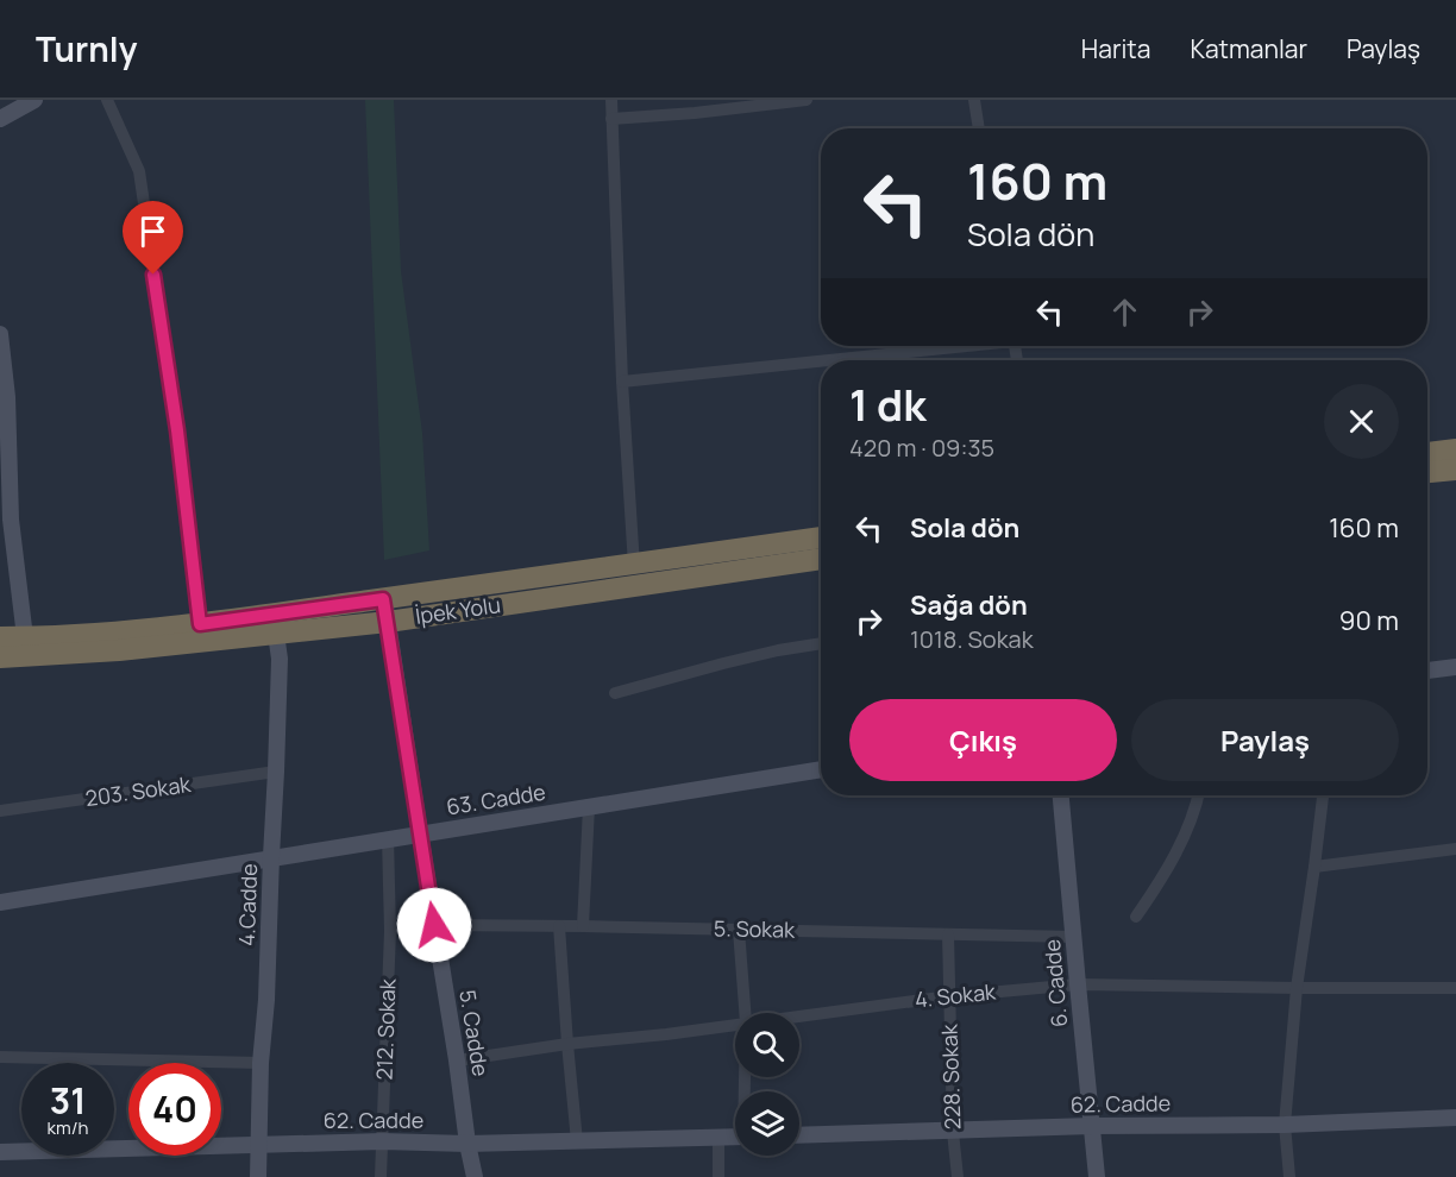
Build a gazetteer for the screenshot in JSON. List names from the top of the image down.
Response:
{
  "streets": {
    "highway": ["İpek Yolu"],
    "street": [
      "203. Sokak",
      "63. Cadde",
      "4.Cadde",
      "5. Sokak",
      "6. Cadde",
      "4. Sokak",
      "212. Sokak",
      "5. Cadde",
      "228. Sokak",
      "62. Cadde"
    ]
  },
  "crossings": [
    ["İpek Yolu", "4.Cadde"],
    ["İpek Yolu", "5. Cadde"],
    ["203. Sokak", "4.Cadde"],
    ["63. Cadde", "4.Cadde"],
    ["63. Cadde", "212. Sokak"],
    ["63. Cadde", "5. Cadde"],
    ["4.Cadde", "62. Cadde"],
    ["5. Sokak", "6. Cadde"],
    ["5. Sokak", "5. Cadde"],
    ["5. Sokak", "228. Sokak"],
    ["6. Cadde", "4. Sokak"],
    ["6. Cadde", "62. Cadde"],
    ["4. Sokak", "5. Cadde"],
    ["4. Sokak", "228. Sokak"],
    ["212. Sokak", "62. Cadde"],
    ["5. Cadde", "62. Cadde"],
    ["228. Sokak", "62. Cadde"]
  ],
  "page": {
    "header": "Turnly",
    "nav": ["Harita", "Katmanlar", "Paylaş"],
    "turn": ["160 m", "Sola dön"],
    "heading": ["1 dk", "420 m · 09:35"],
    "list": [
      {
        "name": "Sola dön",
        "value": "160 m"
      },
      {
        "name": "Sağa dön",
        "note": "1018. Sokak",
        "value": "90 m"
      }
    ],
    "buttons": ["Çıkış", "Paylaş"],
    "speed": "31 km/h",
    "limit": "40"
  }
}
